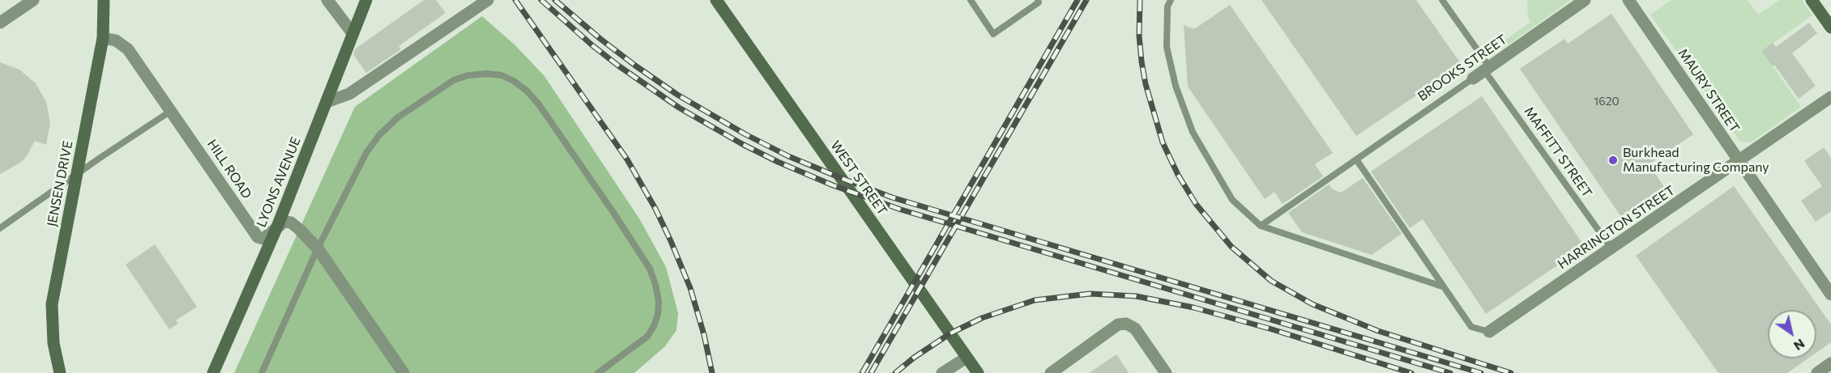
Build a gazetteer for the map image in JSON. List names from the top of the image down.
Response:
{
  "streets": {
    "street": [
      "BROOKS STREET",
      "MAURY STREET",
      "HILL ROAD",
      "WEST STREET",
      "LYONS AVENUE",
      "JENSEN DRIVE",
      "HARRINGTON STREET"
    ],
    "lane": ["MAFFITT STREET"]
  },
  "crossings": [
    ["BROOKS STREET", "MAFFITT STREET"],
    ["MAURY STREET", "HARRINGTON STREET"],
    ["MAFFITT STREET", "HARRINGTON STREET"],
    ["HILL ROAD", "LYONS AVENUE"],
    ["HILL ROAD", "JENSEN DRIVE"]
  ],
  "places": ["Burkhead Manufacturing Company"],
  "house_numbers": ["1620"],
  "north": "bottom right"
}
